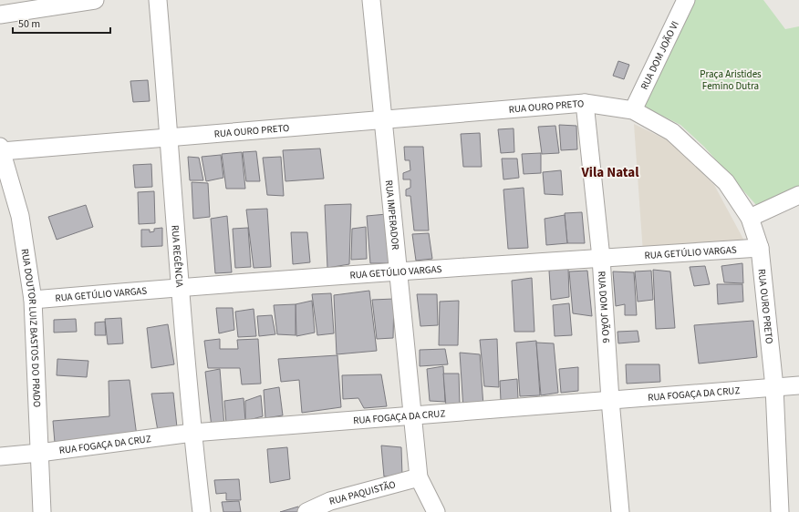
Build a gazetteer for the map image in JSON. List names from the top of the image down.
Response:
{
  "streets": {
    "street": [
      "RUA DOM JOÃO VI",
      "RUA OURO PRETO",
      "RUA IMPERADOR",
      "RUA GETÚLIO VARGAS",
      "RUA REGÊNCIA",
      "RUA DOM JOÃO 6",
      "RUA DOUTOR LUIZ BASTOS DO PRADO",
      "RUA FOGAÇA DA CRUZ",
      "RUA PAQUISTÃO"
    ]
  },
  "crossings": [
    ["RUA DOM JOÃO VI", "RUA OURO PRETO"],
    ["RUA OURO PRETO", "RUA IMPERADOR"],
    ["RUA OURO PRETO", "RUA GETÚLIO VARGAS"],
    ["RUA OURO PRETO", "RUA REGÊNCIA"],
    ["RUA OURO PRETO", "RUA DOM JOÃO 6"],
    ["RUA OURO PRETO", "RUA DOUTOR LUIZ BASTOS DO PRADO"],
    ["RUA OURO PRETO", "RUA FOGAÇA DA CRUZ"],
    ["RUA IMPERADOR", "RUA GETÚLIO VARGAS"],
    ["RUA IMPERADOR", "RUA FOGAÇA DA CRUZ"],
    ["RUA IMPERADOR", "RUA PAQUISTÃO"],
    ["RUA GETÚLIO VARGAS", "RUA REGÊNCIA"],
    ["RUA GETÚLIO VARGAS", "RUA DOM JOÃO 6"],
    ["RUA GETÚLIO VARGAS", "RUA DOUTOR LUIZ BASTOS DO PRADO"],
    ["RUA REGÊNCIA", "RUA FOGAÇA DA CRUZ"],
    ["RUA DOM JOÃO 6", "RUA FOGAÇA DA CRUZ"],
    ["RUA DOUTOR LUIZ BASTOS DO PRADO", "RUA FOGAÇA DA CRUZ"]
  ],
  "districts": ["Vila Natal"],
  "parks": ["Praça Aristides Femino Dutra"],
  "scale_bar": "50 m"
}
